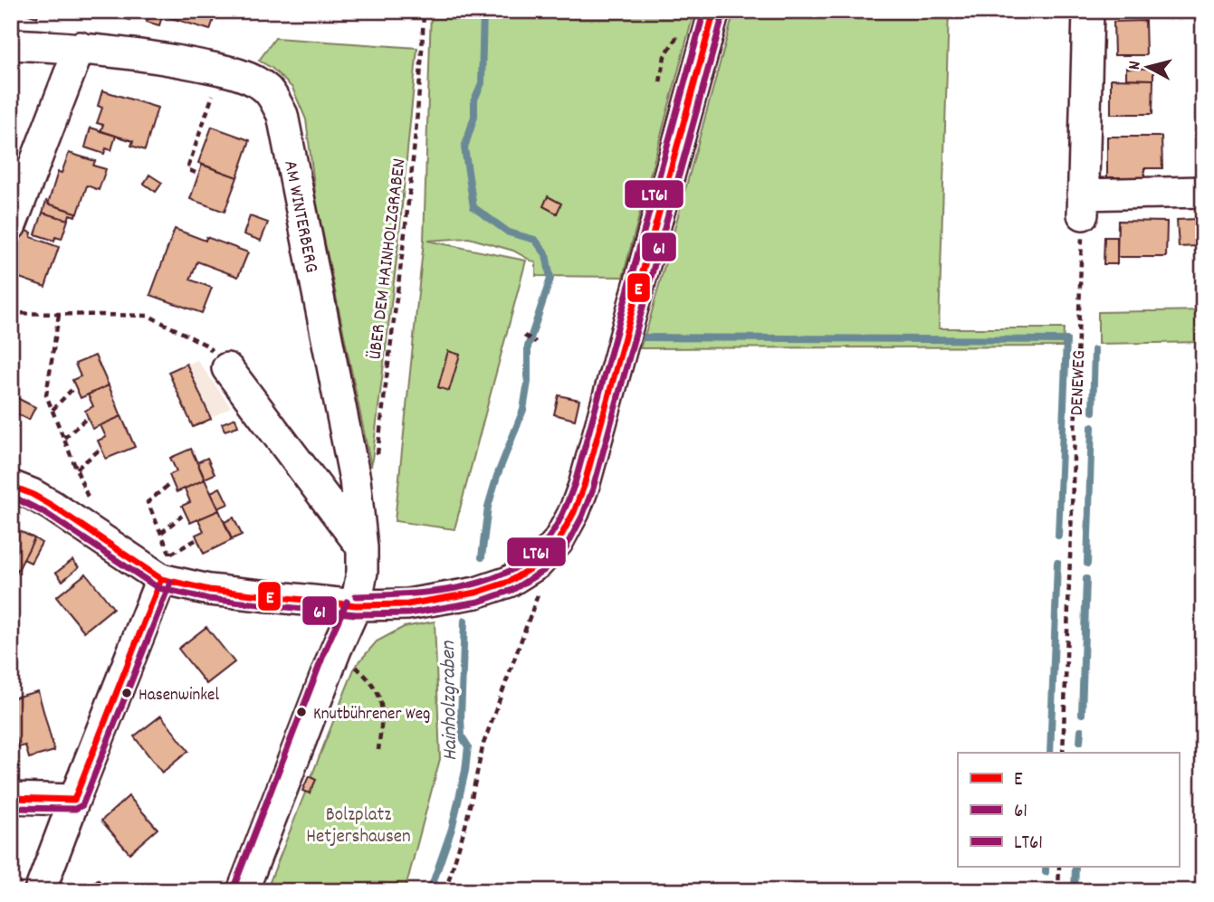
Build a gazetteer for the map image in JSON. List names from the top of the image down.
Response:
{
  "streets": {
    "street": ["AM WINTERBERG"],
    "path": ["ÜBER DEM HAINHOLZGRABEN", "DENEWEG"]
  },
  "water": ["Hainholzgraben"],
  "parks": ["Bolzplatz Hetjershausen"],
  "places": ["Hasenwinkel", "Knutbührener Weg"],
  "lines": ["transit line E", "transit line LT61", "transit line 61"],
  "legend": ["E", "61", "LT61"],
  "north": "left"
}
